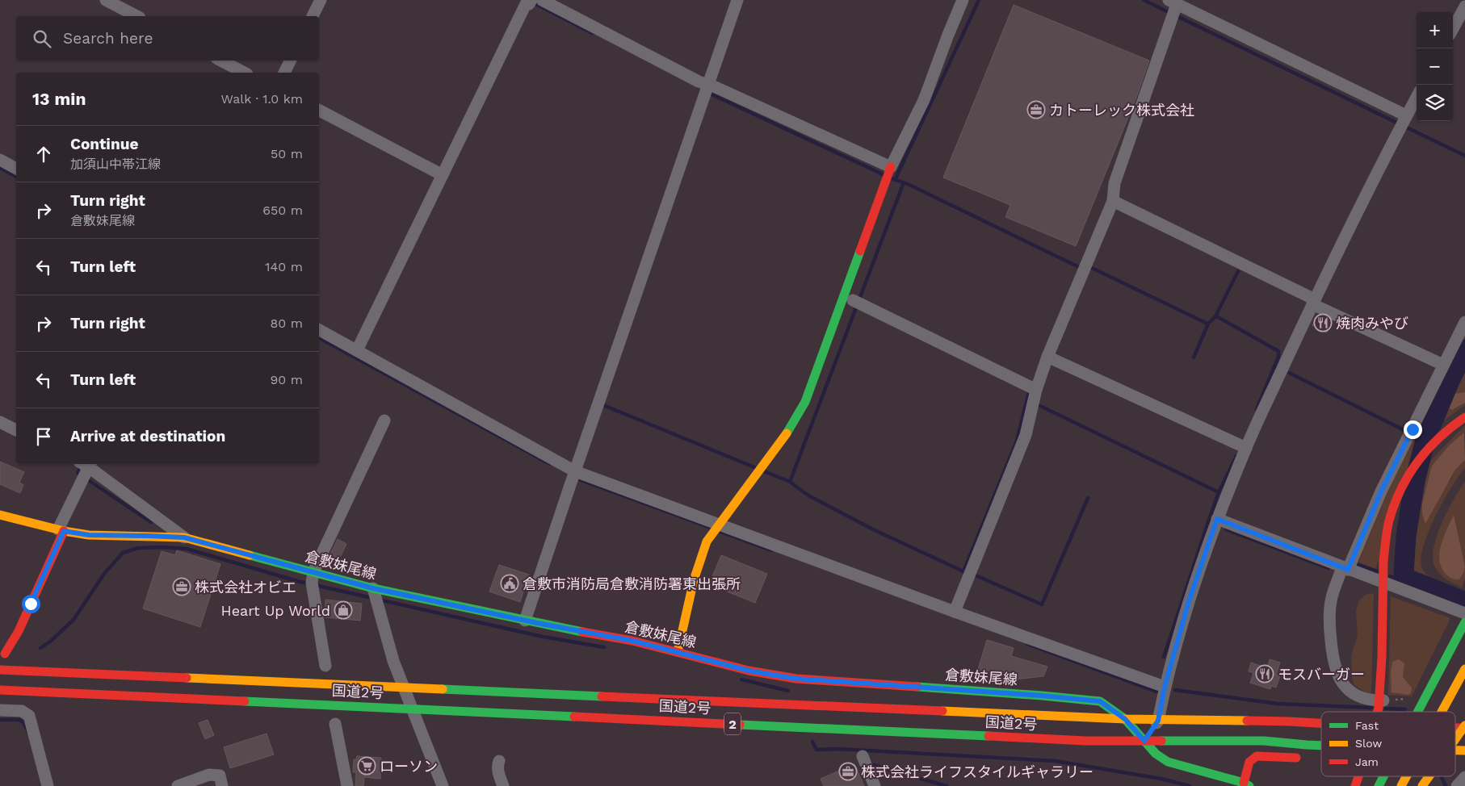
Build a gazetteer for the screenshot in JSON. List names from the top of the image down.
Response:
{
  "streets": {
    "main road": ["倉敷妹尾線", "国道2号", "2"]
  },
  "crossings": [
    ["倉敷妹尾線", "国道2号"]
  ],
  "places": {
    "office": ["カトーレック株式会社", "株式会社オビエ", "株式会社ライフスタイルギャラリー"],
    "restaurant": ["焼肉みやび", "モスバーガー"],
    "public building": ["倉敷市消防局倉敷消防署東出張所"],
    "shop": ["Heart Up World"],
    "supermarket": ["ローソン"]
  },
  "legend": ["Fast", "Slow", "Jam"],
  "page": {
    "map_buttons": ["+", "−"],
    "search": "Search here",
    "heading": ["13 min", "Walk · 1.0 km"],
    "list": [
      ["Continue", "加須山中帯江線", "50 m"],
      ["Turn right", "倉敷妹尾線", "650 m"],
      ["Turn left", "140 m"],
      ["Turn right", "80 m"],
      ["Turn left", "90 m"],
      "Arrive at destination"
    ]
  }
}
